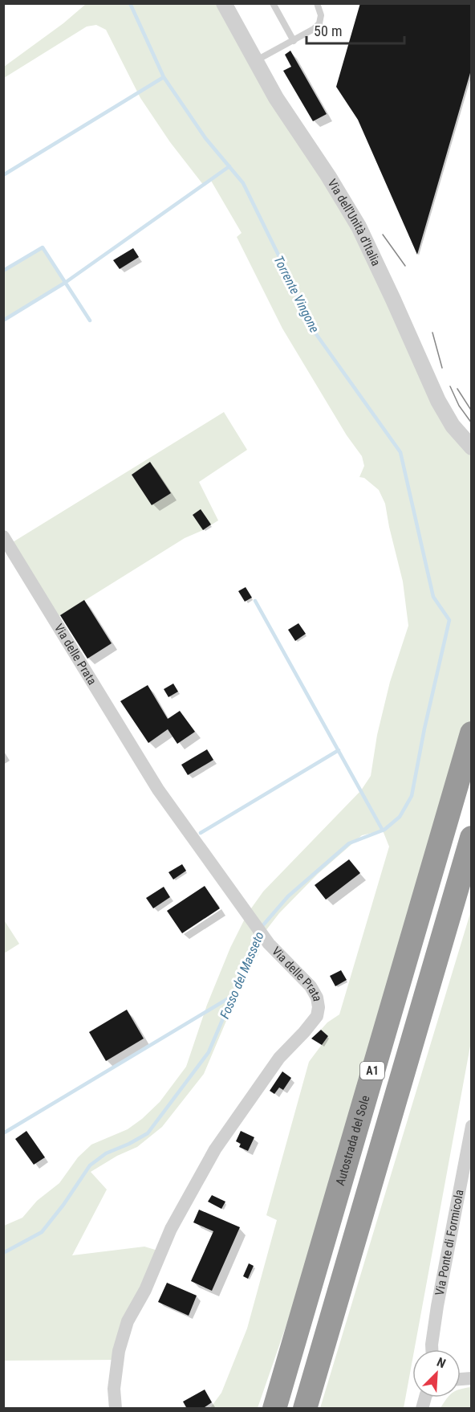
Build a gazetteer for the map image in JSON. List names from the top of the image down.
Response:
{
  "streets": {
    "highway": ["A1", "Autostrada del Sole"],
    "street": ["Via dell'Unità d'Italia", "Via delle Prata", "Via Ponte di Formicola"]
  },
  "water": ["Torrente Vingone", "Fosso del Masseto"],
  "scale_bar": "50 m",
  "north": "top right"
}
